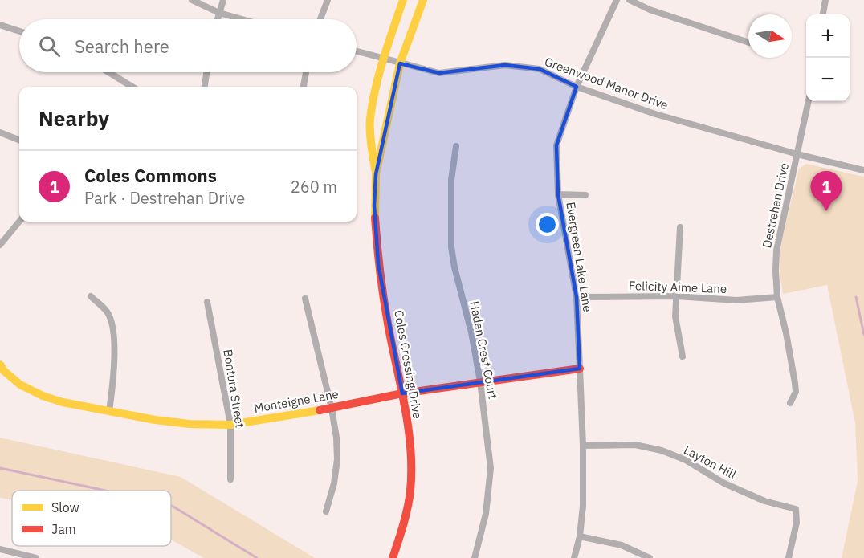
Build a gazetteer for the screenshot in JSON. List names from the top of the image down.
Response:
{
  "streets": {
    "street": [
      "Greenwood Manor Drive",
      "Destrehan Drive",
      "Evergreen Lake Lane",
      "Felicity Aime Lane",
      "Haden Crest Court",
      "Coles Crossing Drive",
      "Bontura Street",
      "Monteigne Lane",
      "Layton Hill"
    ]
  },
  "crossings": [
    ["Greenwood Manor Drive", "Destrehan Drive"],
    ["Greenwood Manor Drive", "Evergreen Lake Lane"],
    ["Greenwood Manor Drive", "Coles Crossing Drive"],
    ["Destrehan Drive", "Felicity Aime Lane"],
    ["Evergreen Lake Lane", "Felicity Aime Lane"],
    ["Evergreen Lake Lane", "Monteigne Lane"],
    ["Evergreen Lake Lane", "Layton Hill"],
    ["Haden Crest Court", "Monteigne Lane"],
    ["Coles Crossing Drive", "Monteigne Lane"],
    ["Bontura Street", "Monteigne Lane"]
  ],
  "legend": ["Slow", "Jam"],
  "north": "right",
  "page": {
    "map_buttons": ["+", "−"],
    "search": "Search here",
    "heading": "Nearby",
    "list": [
      {
        "mark": "1",
        "name": "Coles Commons",
        "note": "Park · Destrehan Drive",
        "value": "260 m"
      }
    ],
    "pins": "1"
  }
}
